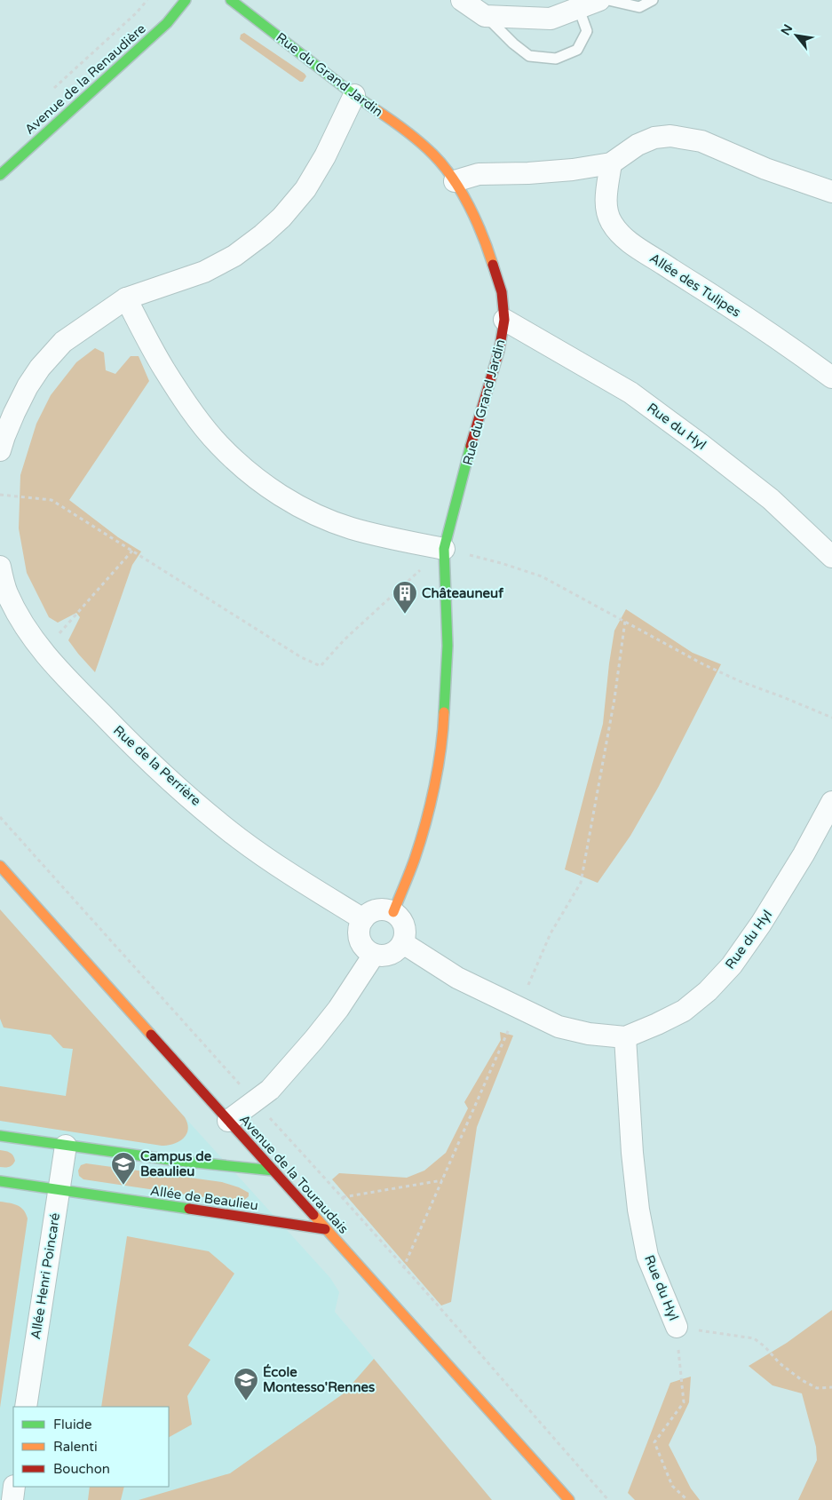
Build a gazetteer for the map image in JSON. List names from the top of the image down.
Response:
{
  "streets": {
    "street": [
      "Rue du Grand Jardin",
      "Avenue de la Renaudière",
      "Allée des Tulipes",
      "Rue du Hyl",
      "Rue de la Perrière",
      "Avenue de la Touraudais",
      "Allée de Beaulieu",
      "Allée Henri Poincaré"
    ]
  },
  "crossings": [
    ["Rue du Grand Jardin", "Rue du Hyl"],
    ["Rue du Grand Jardin", "Rue de la Perrière"],
    ["Rue du Hyl", "Rue de la Perrière"],
    ["Avenue de la Touraudais", "Allée de Beaulieu"],
    ["Allée de Beaulieu", "Allée Henri Poincaré"]
  ],
  "places": {
    "building": ["Châteauneuf"],
    "school or university": ["Campus de Beaulieu", "École Montesso'Rennes"]
  },
  "legend": ["Fluide", "Ralenti", "Bouchon"],
  "north": "top left"
}
